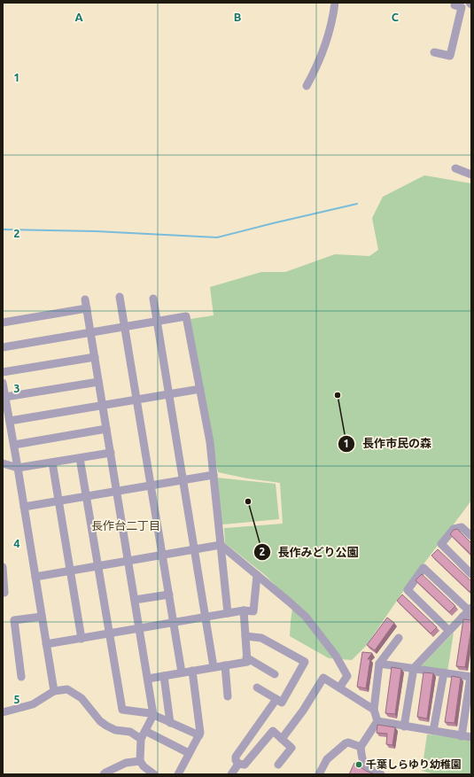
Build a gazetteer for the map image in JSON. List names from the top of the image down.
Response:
{
  "districts": ["長作台二丁目"],
  "places": ["長作市民の森", "長作みどり公園", "千葉しらゆり幼稚園"],
  "grid": {
    "columns": ["A", "B", "C"],
    "rows": [
      "1",
      "2",
      "3",
      "4",
      "5"
    ]
  }
}
